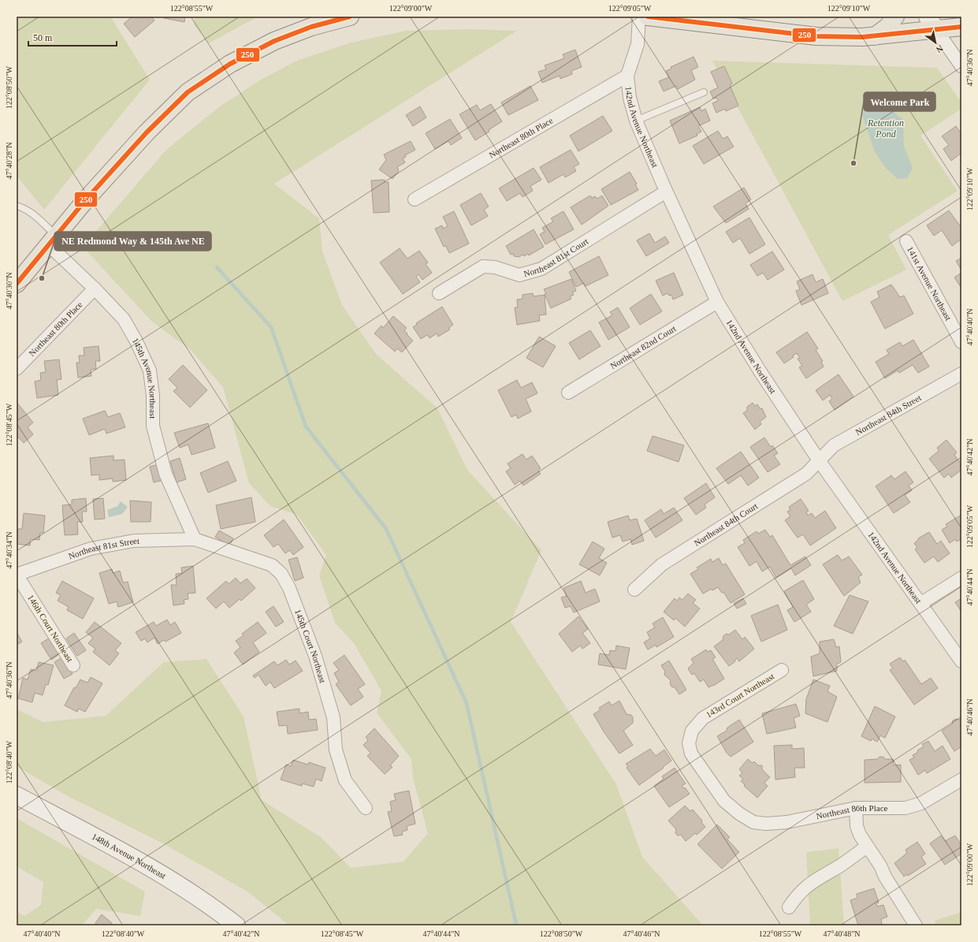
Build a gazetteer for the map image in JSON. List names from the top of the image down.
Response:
{
  "streets": {
    "main road": ["148th Avenue Northeast"],
    "street": [
      "142nd Avenue Northeast",
      "Northeast 80th Place",
      "Northeast 81st Court",
      "141st Avenue Northeast",
      "Northeast 82nd Court",
      "145th Avenue Northeast",
      "Northeast 84th Street",
      "Northeast 84th Court",
      "Northeast 81st Street",
      "146th Court Northeast",
      "145th Court Northeast",
      "143rd Court Northeast",
      "Northeast 86th Place"
    ]
  },
  "crossings": [
    ["142nd Avenue Northeast", "Northeast 80th Place"],
    ["142nd Avenue Northeast", "Northeast 81st Court"],
    ["142nd Avenue Northeast", "Northeast 82nd Court"],
    ["142nd Avenue Northeast", "Northeast 84th Street"],
    ["142nd Avenue Northeast", "Northeast 84th Court"],
    ["Northeast 80th Place", "145th Avenue Northeast"],
    ["145th Avenue Northeast", "Northeast 81st Street"],
    ["145th Avenue Northeast", "145th Court Northeast"],
    ["Northeast 84th Street", "Northeast 84th Court"],
    ["Northeast 81st Street", "146th Court Northeast"],
    ["Northeast 81st Street", "145th Court Northeast"],
    ["143rd Court Northeast", "Northeast 86th Place"]
  ],
  "water": ["Retention Pond"],
  "places": ["Welcome Park", "NE Redmond Way & 145th Ave NE"],
  "lines": ["transit line 250"],
  "scale_bar": "50 m",
  "north": "bottom right",
  "coordinates": [
    "122°08'55\"W",
    "122°09'00\"W",
    "122°09'05\"W",
    "122°09'10\"W",
    "47°40'36\"N",
    "122°08'50\"W",
    "47°40'28\"N",
    "47°40'30\"N",
    "47°40'40\"N",
    "122°08'45\"W",
    "47°40'42\"N",
    "47°40'34\"N",
    "47°40'44\"N",
    "47°40'46\"N",
    "122°08'40\"W",
    "47°40'48\"N"
  ]
}
